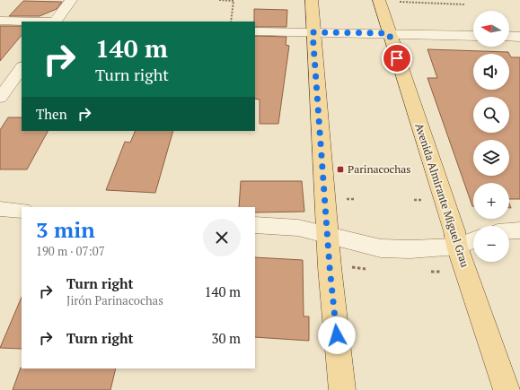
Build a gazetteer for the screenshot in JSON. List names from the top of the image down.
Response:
{
  "streets": {
    "main road": ["Avenida Almirante Miguel Grau"]
  },
  "places": {
    "transit": ["Parinacochas"]
  },
  "north": "left",
  "page": {
    "map_buttons": ["+", "−"],
    "turn": ["140 m", "Turn right"],
    "then": "Then",
    "heading": ["3 min", "190 m · 07:07"],
    "list": [
      {
        "name": "Turn right",
        "note": "Jirón Parinacochas",
        "value": "140 m"
      },
      {
        "name": "Turn right",
        "value": "30 m"
      }
    ]
  }
}
